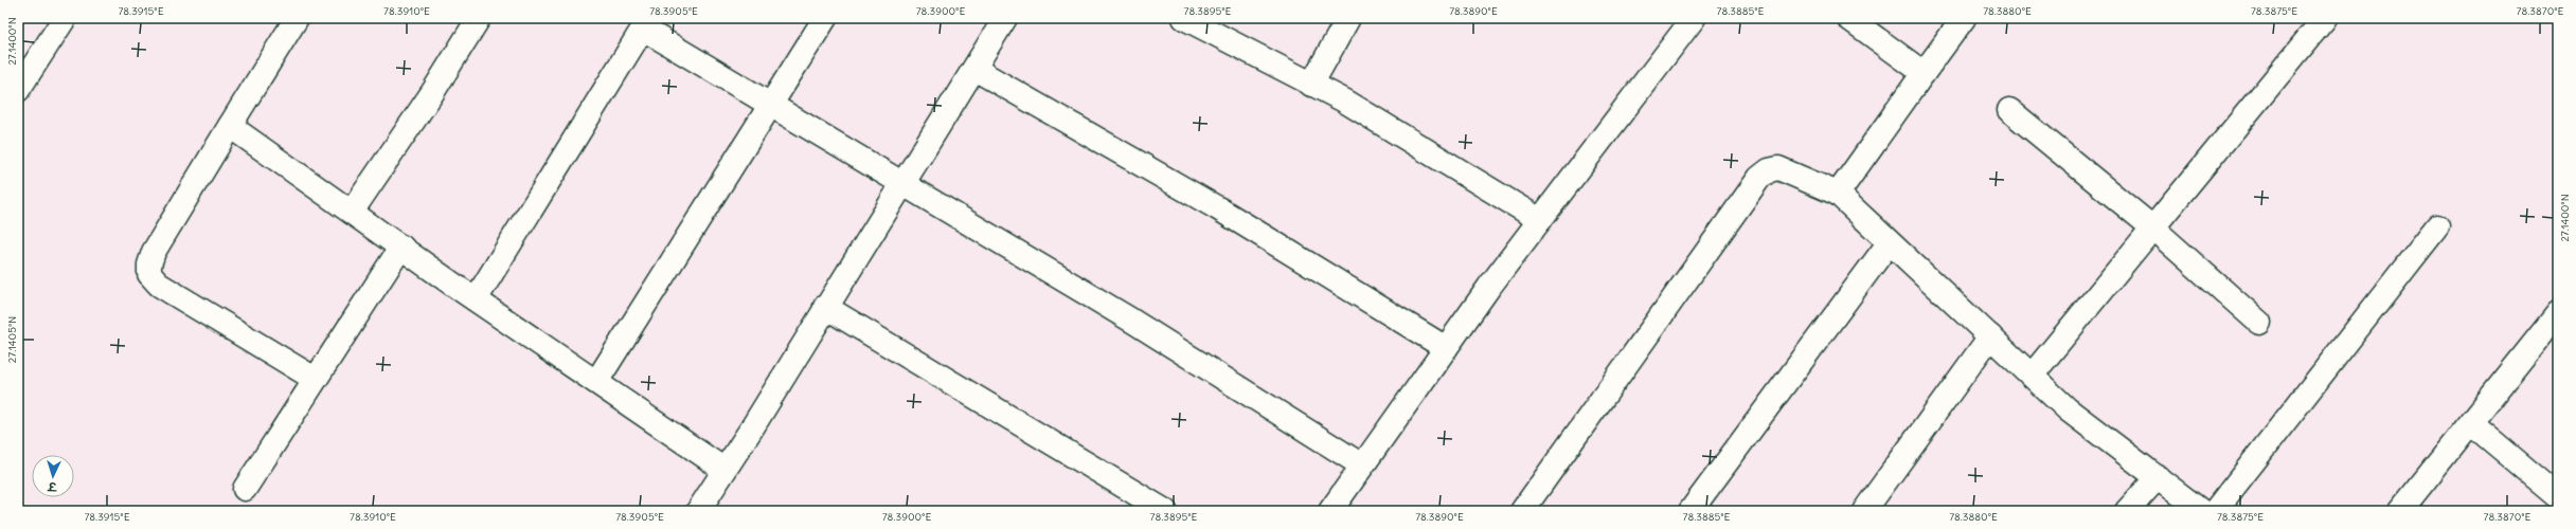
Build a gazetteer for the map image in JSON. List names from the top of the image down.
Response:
{
  "north": "bottom",
  "coordinates": [
    "78.3915°E",
    "78.3910°E",
    "78.3905°E",
    "78.3900°E",
    "78.3895°E",
    "78.3890°E",
    "78.3885°E",
    "78.3880°E",
    "78.3875°E",
    "78.3870°E",
    "27.1400°N",
    "27.1405°N"
  ]
}
